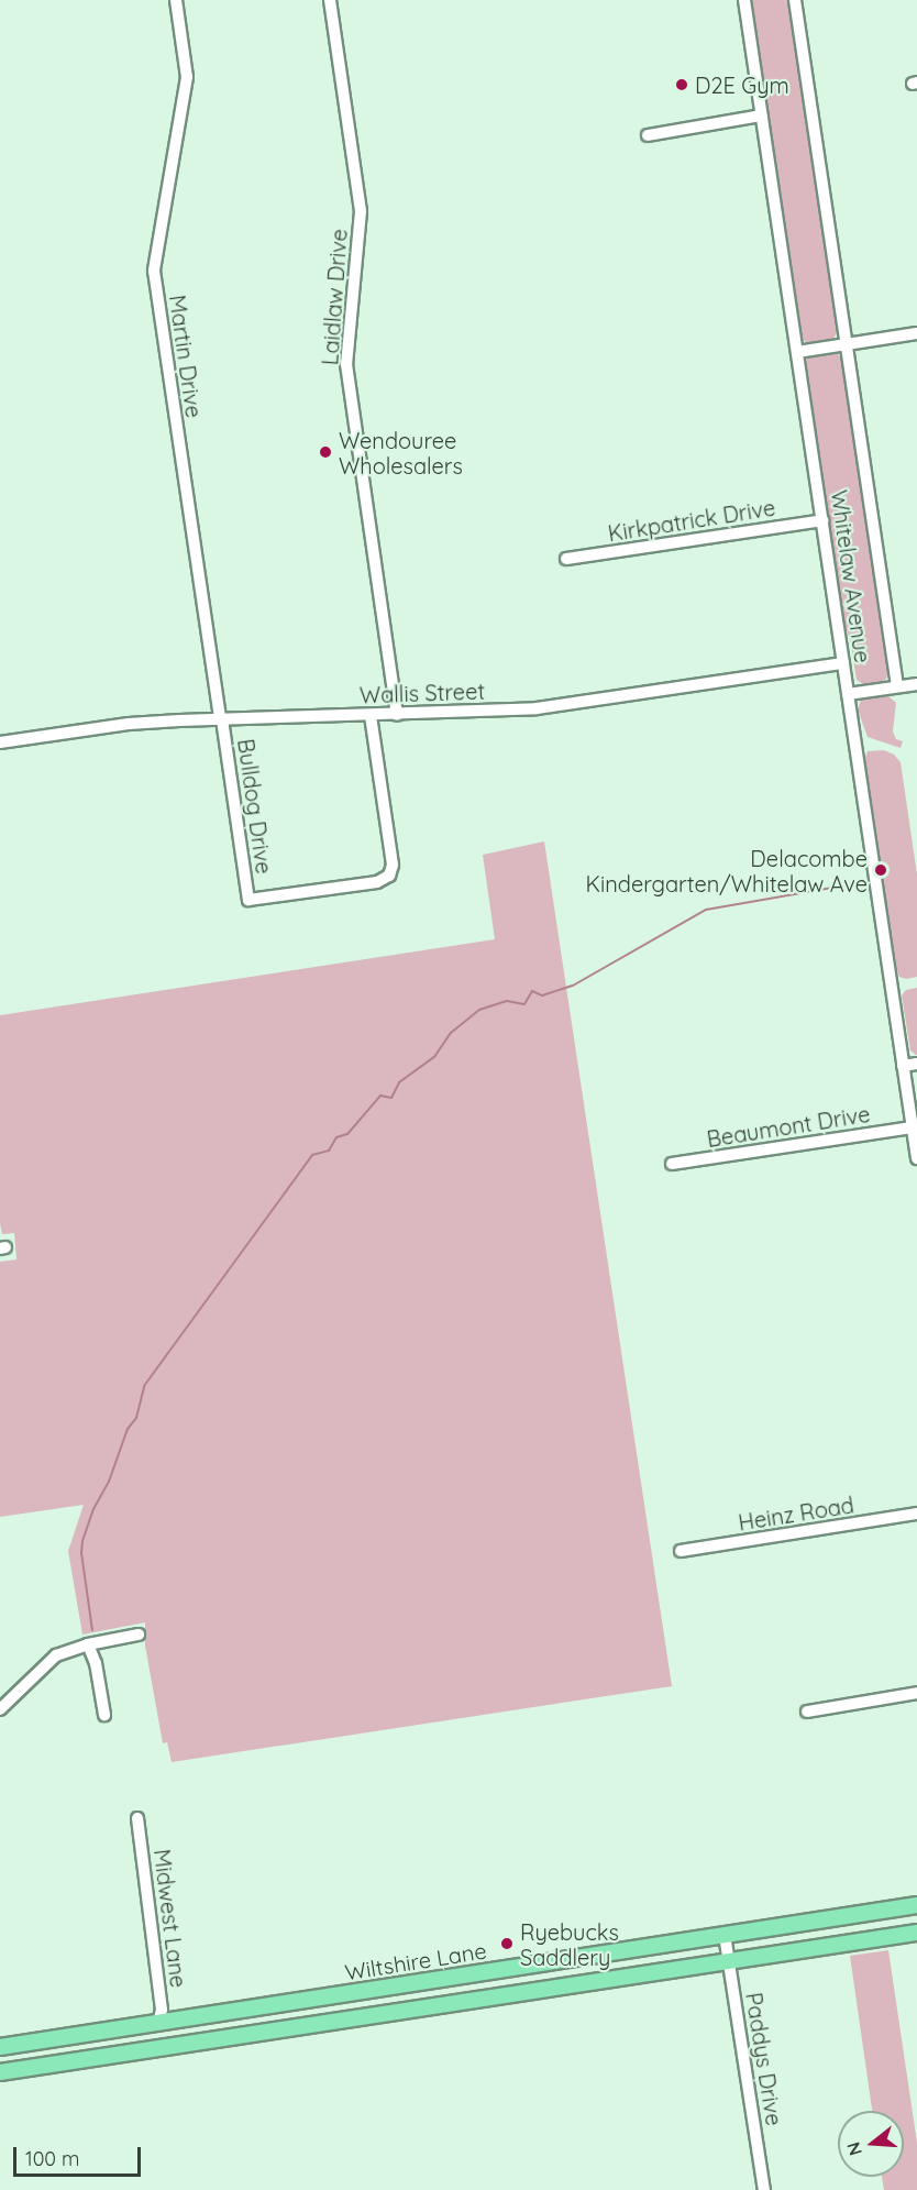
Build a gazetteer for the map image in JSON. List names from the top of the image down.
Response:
{
  "streets": {
    "main road": ["Wiltshire Lane"],
    "street": [
      "Laidlaw Drive",
      "Martin Drive",
      "Kirkpatrick Drive",
      "Whitelaw Avenue",
      "Wallis Street",
      "Bulldog Drive",
      "Beaumont Drive",
      "Heinz Road",
      "Midwest Lane",
      "Paddys Drive"
    ]
  },
  "crossings": [
    ["Laidlaw Drive", "Wallis Street"],
    ["Martin Drive", "Wallis Street"],
    ["Martin Drive", "Bulldog Drive"],
    ["Kirkpatrick Drive", "Whitelaw Avenue"],
    ["Whitelaw Avenue", "Wallis Street"],
    ["Whitelaw Avenue", "Beaumont Drive"],
    ["Wallis Street", "Bulldog Drive"],
    ["Midwest Lane", "Wiltshire Lane"],
    ["Wiltshire Lane", "Paddys Drive"]
  ],
  "places": [
    "D2E Gym",
    "Wendouree Wholesalers",
    "Delacombe Kindergarten/Whitelaw Ave",
    "Ryebucks Saddlery"
  ],
  "scale_bar": "100 m",
  "north": "left"
}
